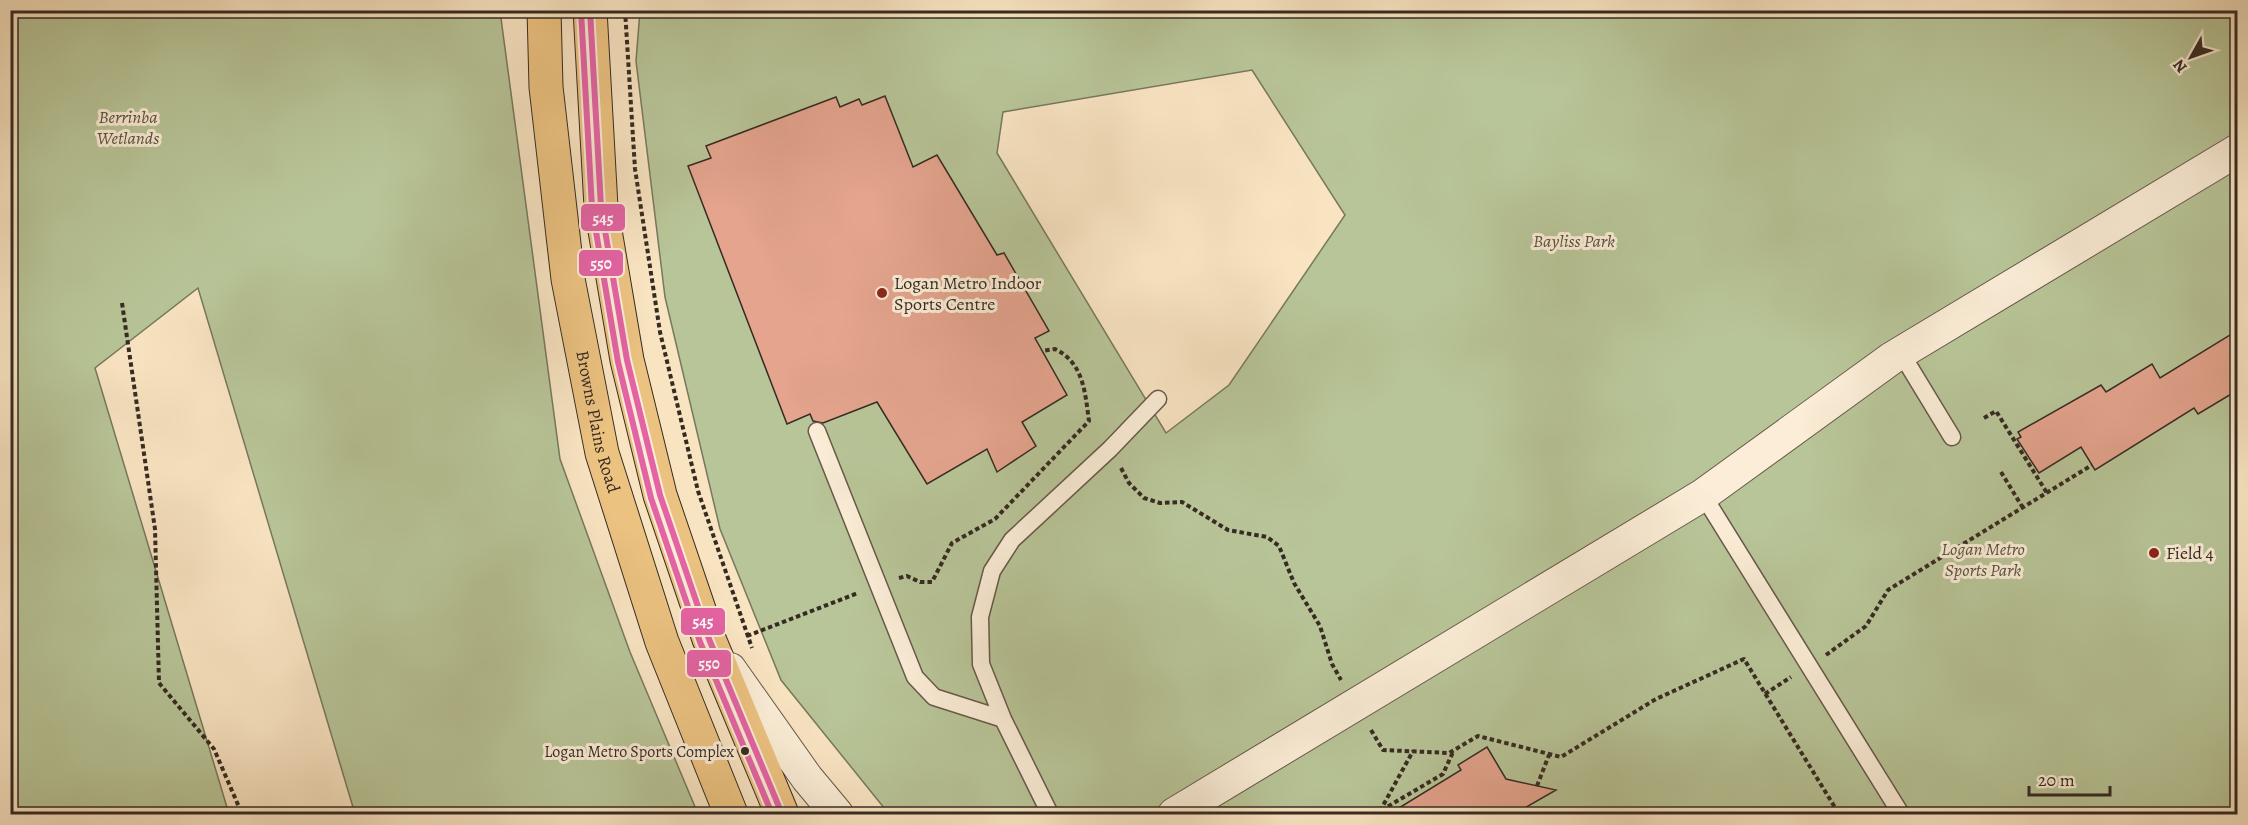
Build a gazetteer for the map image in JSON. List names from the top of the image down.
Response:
{
  "streets": {
    "main road": ["Browns Plains Road"]
  },
  "parks": ["Berrinba Wetlands", "Bayliss Park", "Logan Metro Sports Park"],
  "places": ["Logan Metro Indoor Sports Centre", "Field 4", "Logan Metro Sports Complex"],
  "lines": ["transit line 545", "transit line 550"],
  "scale_bar": "20 m",
  "north": "bottom left"
}
